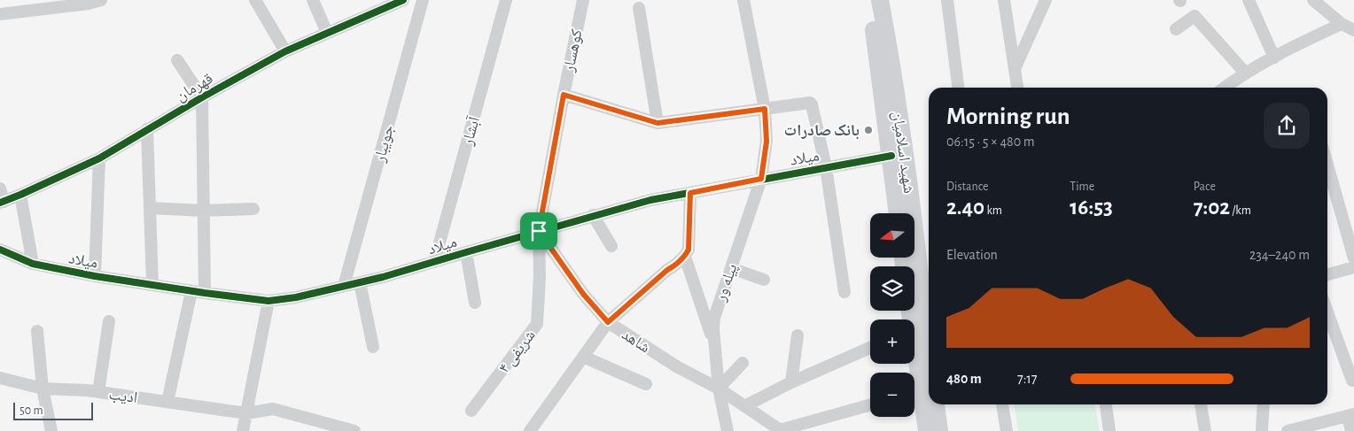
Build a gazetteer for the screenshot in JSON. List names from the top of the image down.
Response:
{
  "streets": {
    "main road": ["شهید اسلامیان"],
    "street": [
      "کوهسار",
      "قهرمان",
      "آبشار",
      "جویبار",
      "میلاد",
      "پیله ور",
      "شاهد",
      "شریفی ۴",
      "ادیب"
    ]
  },
  "crossings": [
    ["کوهسار", "میلاد"],
    ["کوهسار", "شاهد"],
    ["کوهسار", "شریفی ۴"],
    ["آبشار", "میلاد"],
    ["جویبار", "میلاد"],
    ["شهید اسلامیان", "میلاد"],
    ["میلاد", "پیله ور"],
    ["میلاد", "شاهد"],
    ["میلاد", "شریفی ۴"],
    ["پیله ور", "شاهد"],
    ["شاهد", "شریفی ۴"]
  ],
  "places": ["بانک صادرات"],
  "scale_bar": "50 m",
  "north": "left",
  "page": {
    "heading": ["Morning run", "06:15 · 5 × 480 m"],
    "stats": [
      ["Distance", "2.40 km"],
      ["Time", "16:53"],
      ["Pace", "7:02 /km"]
    ],
    "map_buttons": ["+", "−"],
    "chart": ["Elevation", "234–240 m"],
    "list": [
      {
        "name": "480 m",
        "note": "7:17"
      }
    ],
    "scale": "50 m"
  }
}
